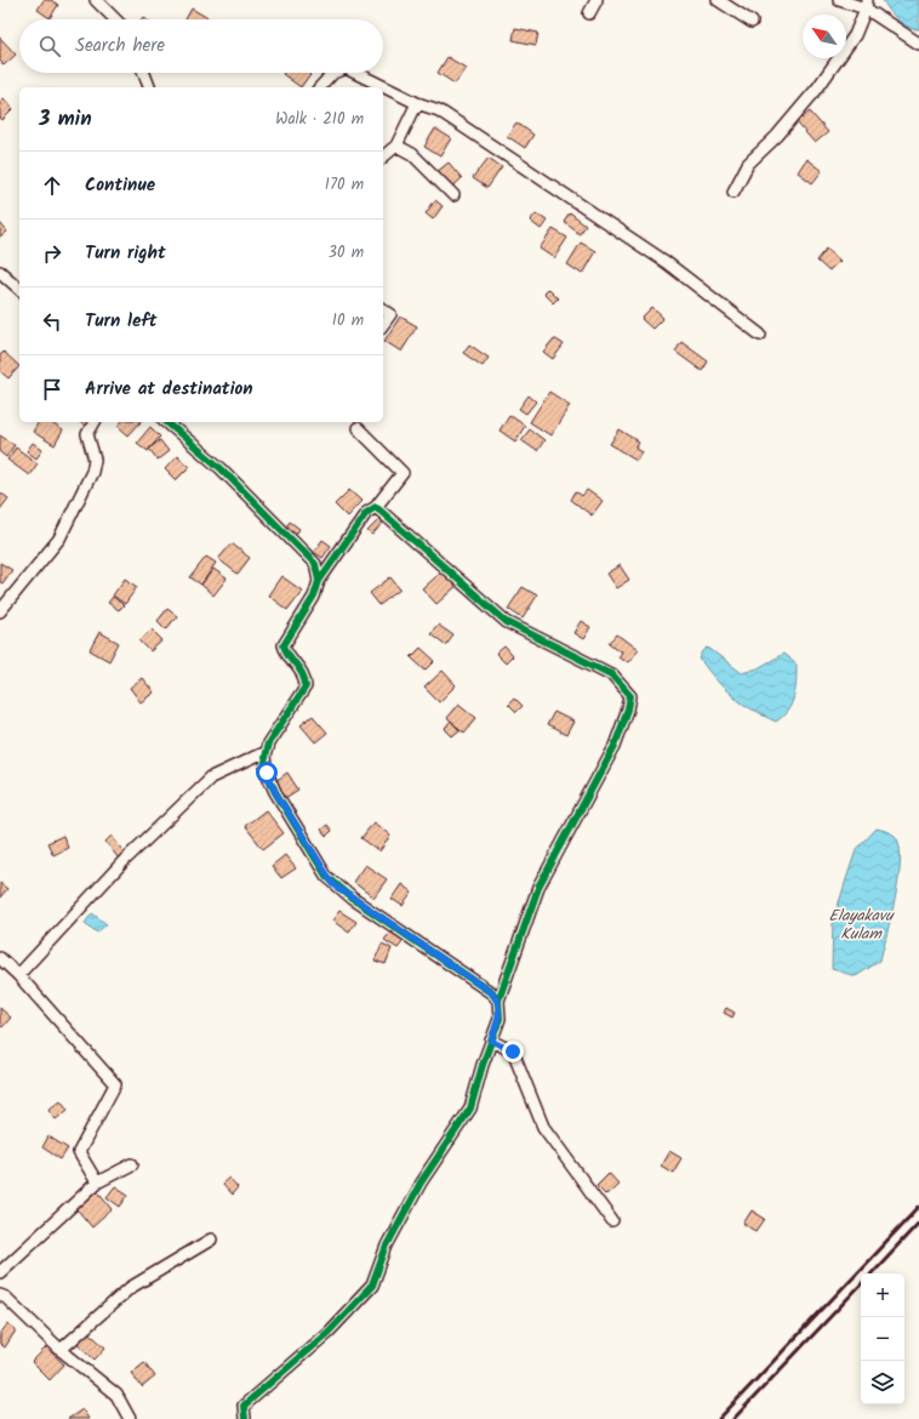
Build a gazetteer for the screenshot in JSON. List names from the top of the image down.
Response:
{
  "water": ["Elayakavu Kulam"],
  "north": "top left",
  "page": {
    "search": "Search here",
    "heading": ["3 min", "Walk · 210 m"],
    "list": [
      ["Continue", "170 m"],
      ["Turn right", "30 m"],
      ["Turn left", "10 m"],
      "Arrive at destination"
    ],
    "map_buttons": ["+", "−"]
  }
}
